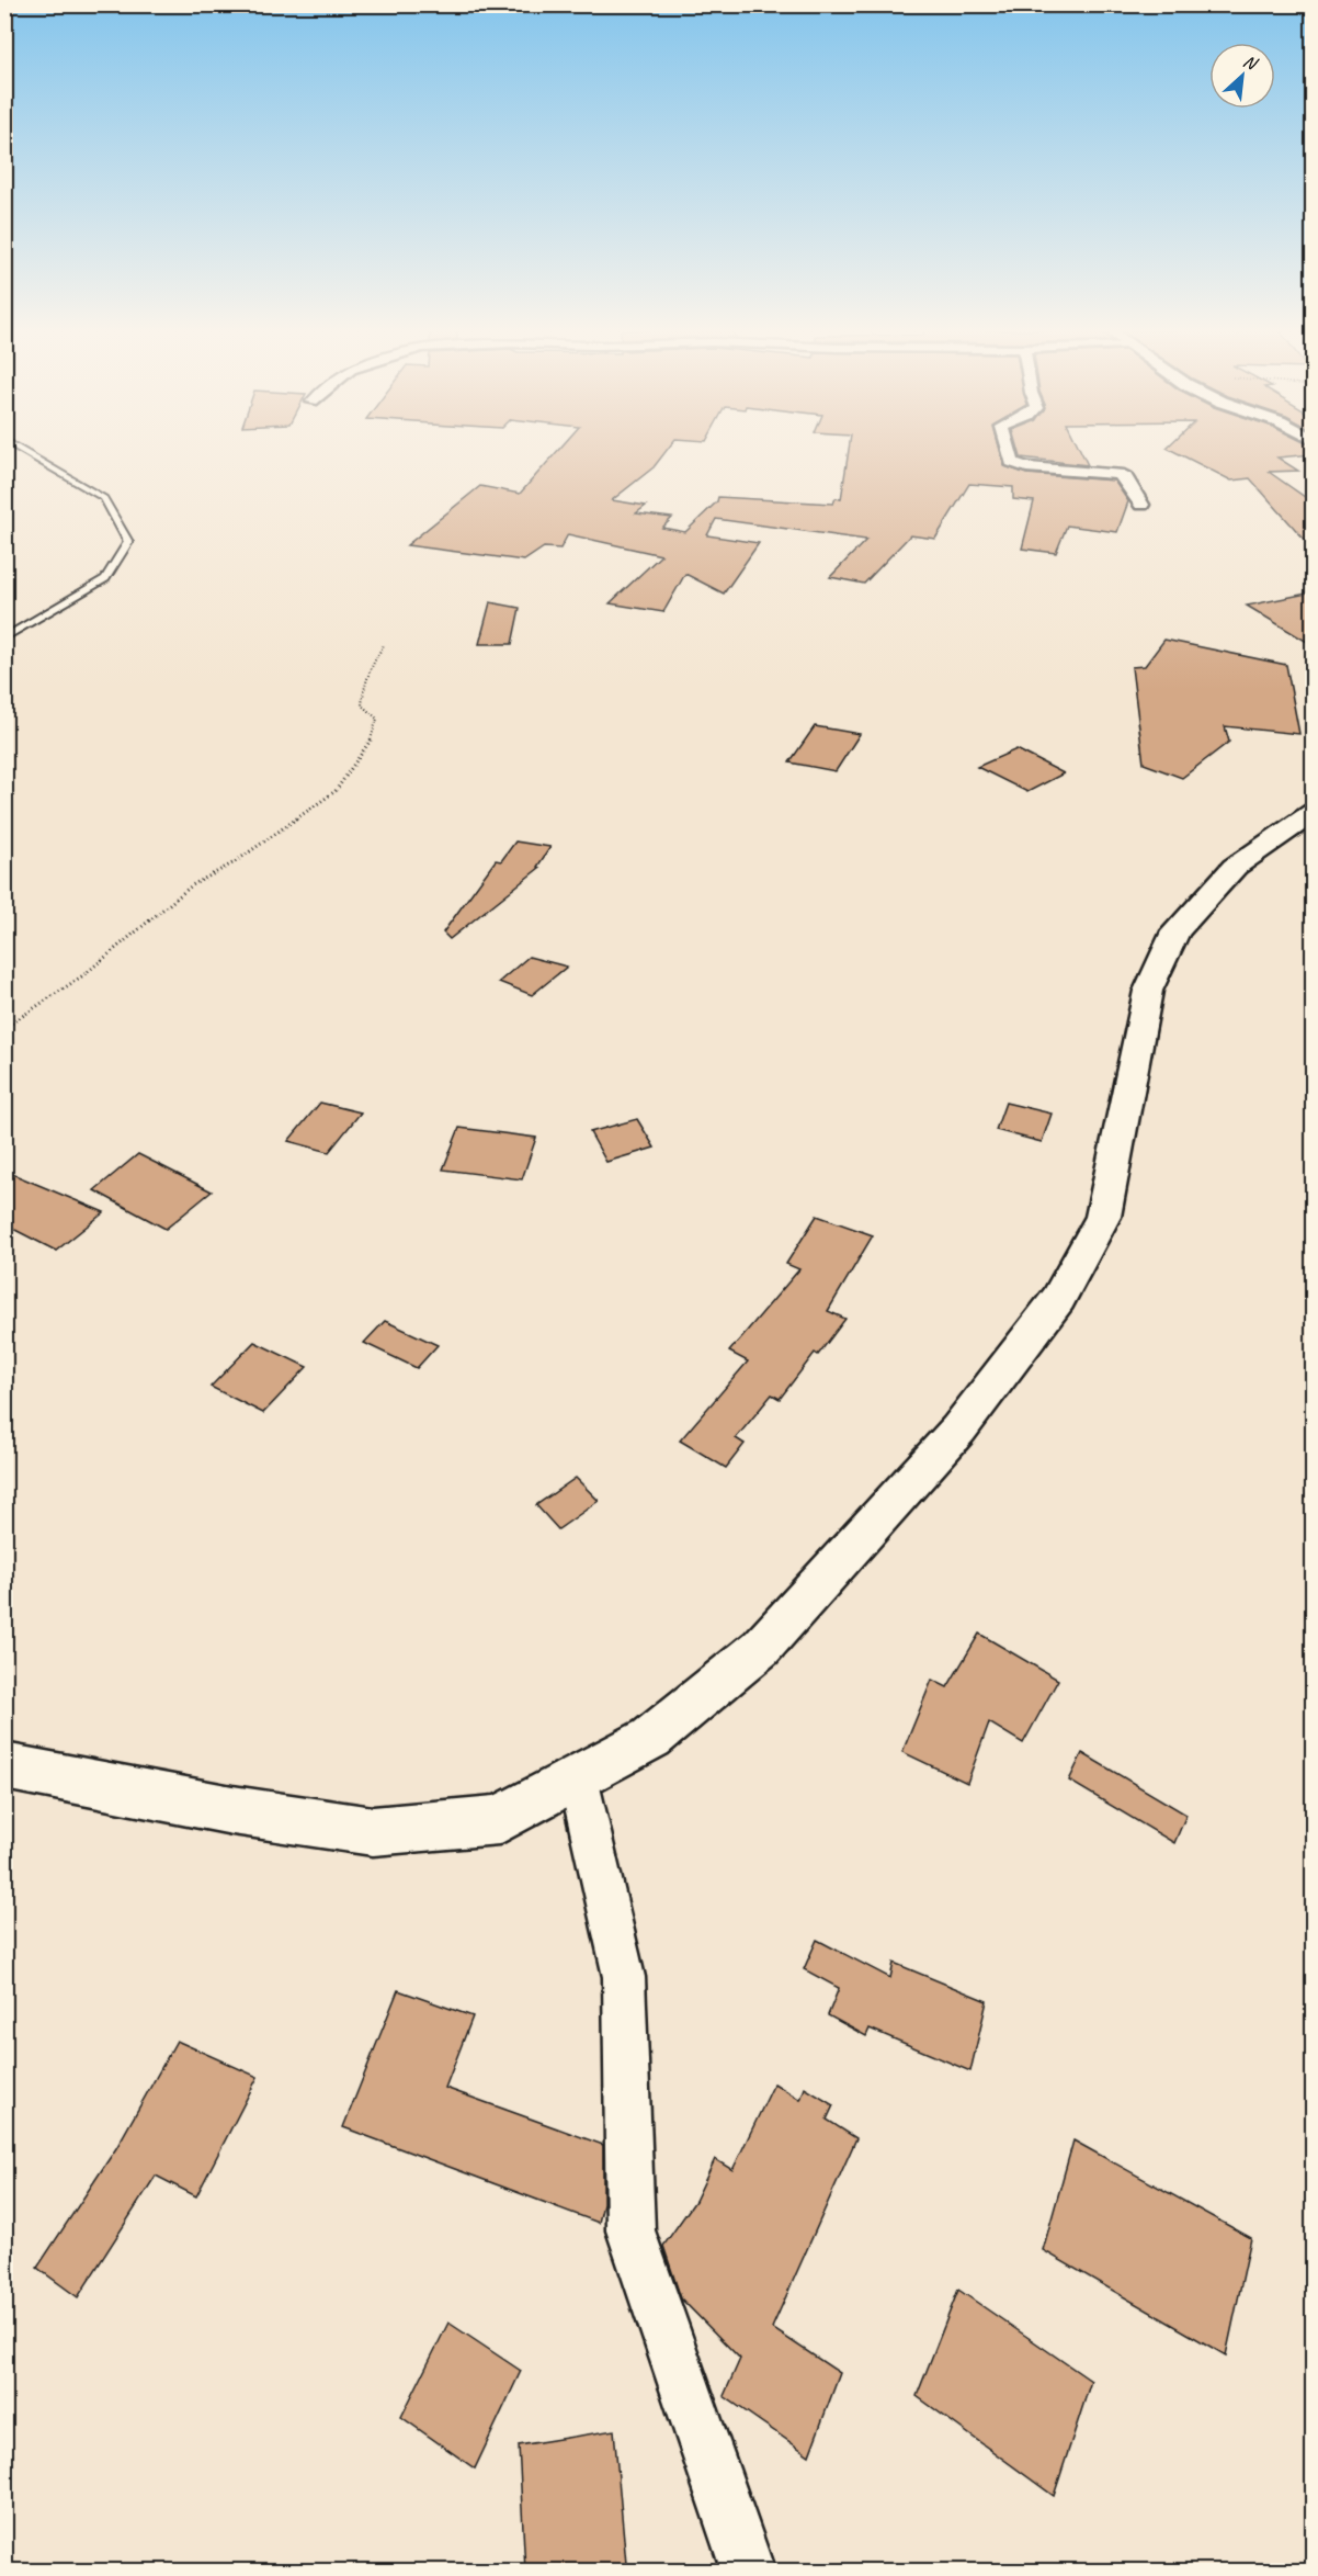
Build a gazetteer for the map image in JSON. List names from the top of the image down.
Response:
{
  "north": "top right"
}
